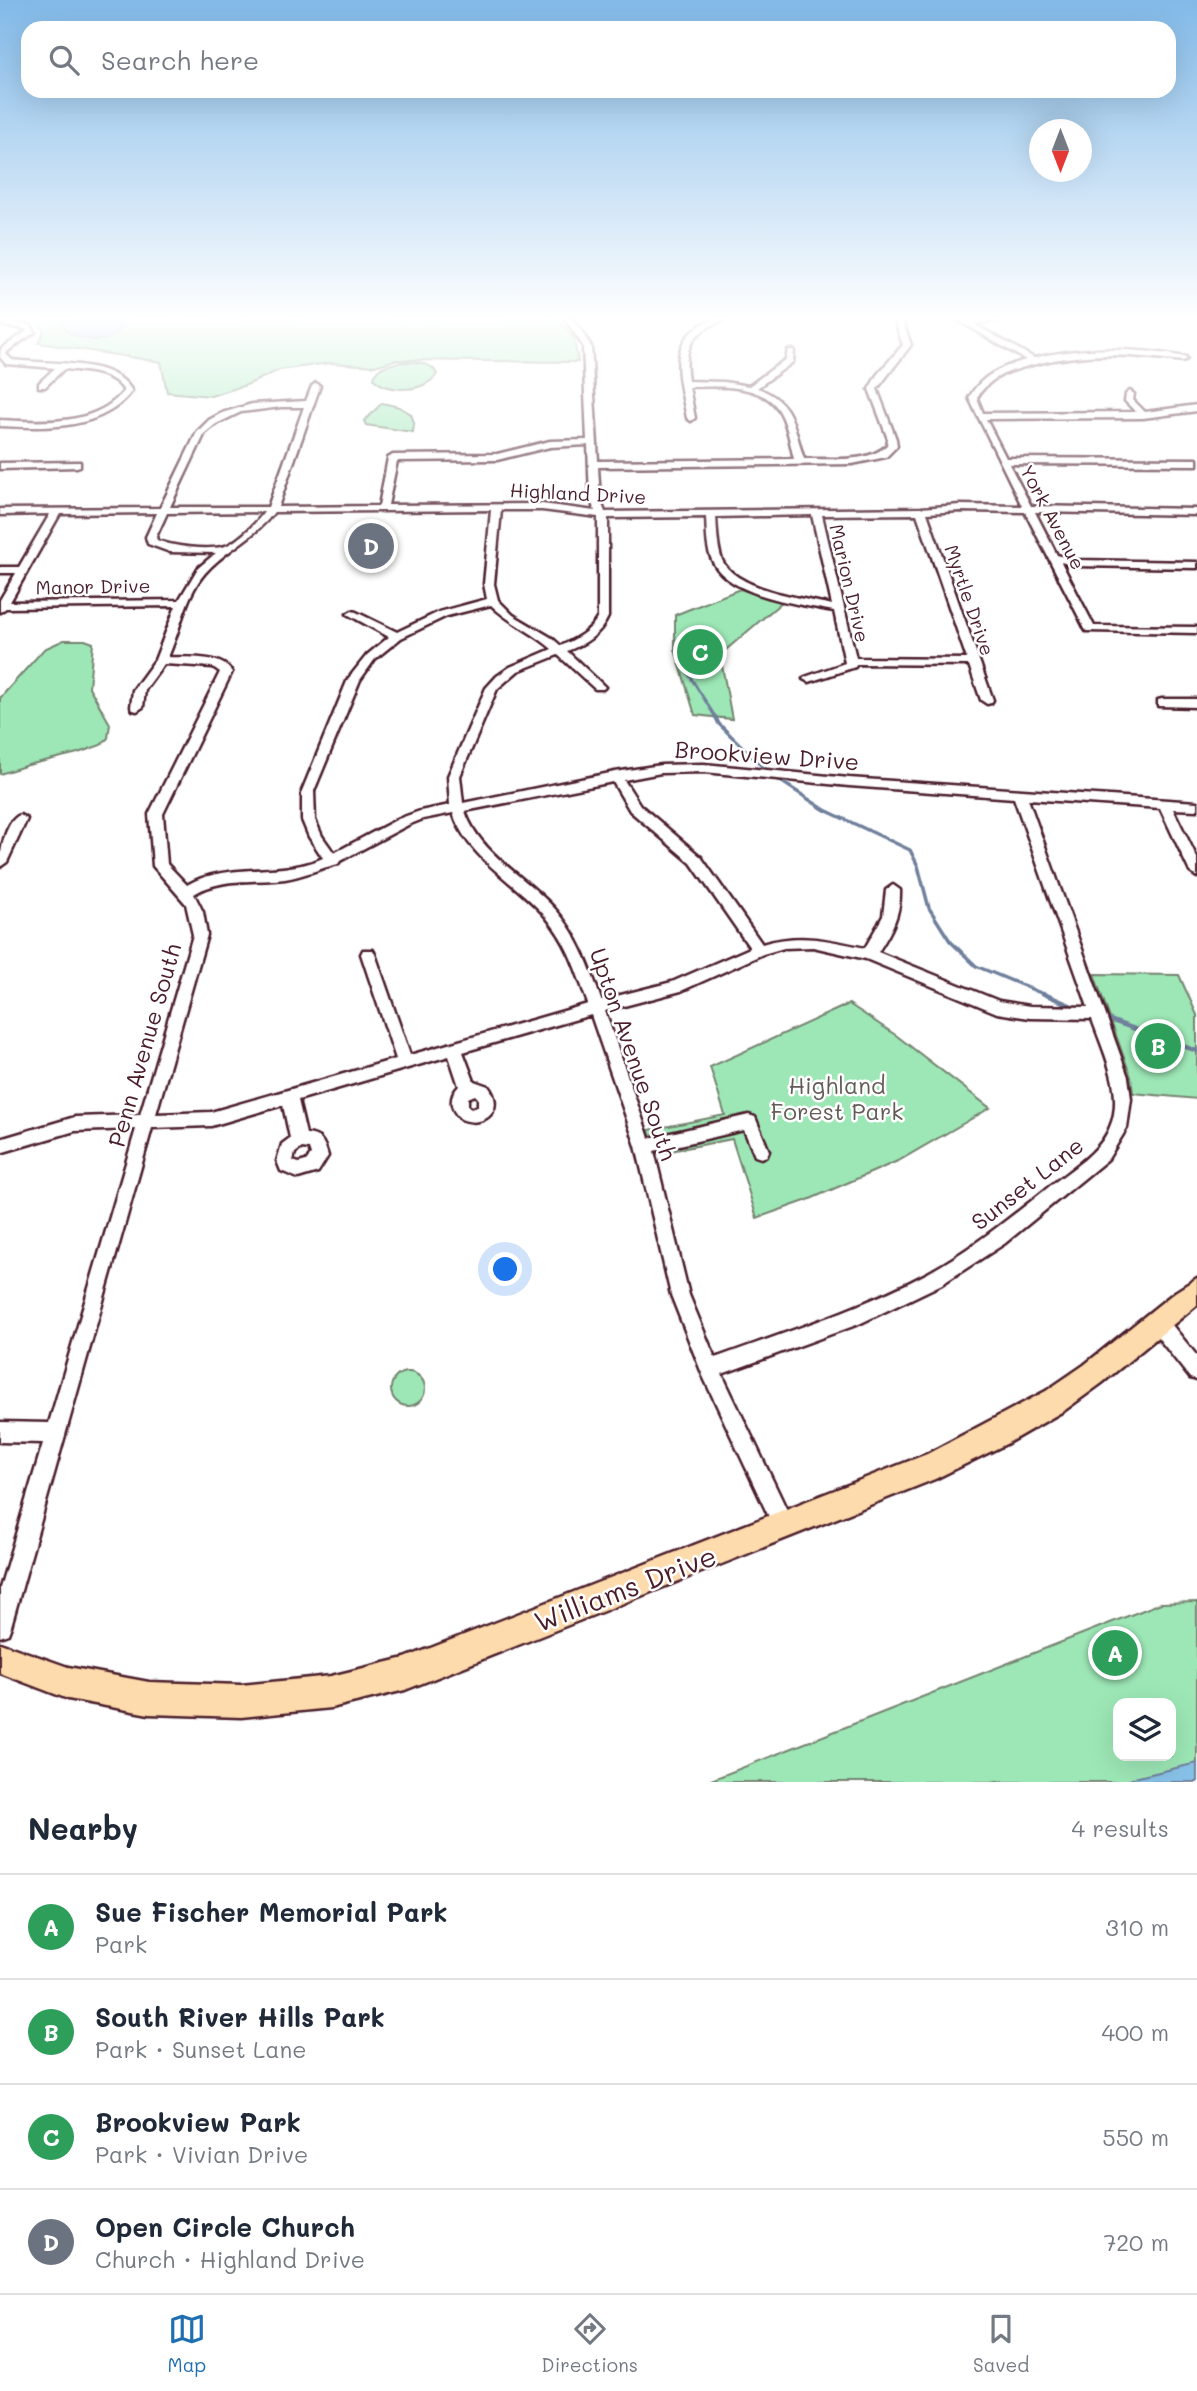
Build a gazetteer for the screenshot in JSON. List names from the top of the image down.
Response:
{
  "streets": {
    "main road": ["Williams Drive"],
    "street": [
      "Highland Drive",
      "York Avenue",
      "Marion Drive",
      "Manor Drive",
      "Myrtle Drive",
      "Brookview Drive",
      "Penn Avenue South",
      "Upton Avenue South",
      "Sunset Lane"
    ]
  },
  "crossings": [
    ["Highland Drive", "York Avenue"],
    ["Highland Drive", "Marion Drive"],
    ["Highland Drive", "Myrtle Drive"],
    ["Highland Drive", "Upton Avenue South"],
    ["Brookview Drive", "Penn Avenue South"],
    ["Brookview Drive", "Upton Avenue South"],
    ["Brookview Drive", "Sunset Lane"],
    ["Upton Avenue South", "Sunset Lane"],
    ["Upton Avenue South", "Williams Drive"]
  ],
  "parks": ["Highland Forest Park"],
  "north": "bottom",
  "page": {
    "search": "Search here",
    "pins": [
      "D",
      "C",
      "B",
      "A"
    ],
    "heading": ["Nearby", "4 results"],
    "list": [
      {
        "mark": "A",
        "name": "Sue Fischer Memorial Park",
        "note": "Park",
        "value": "310 m"
      },
      {
        "mark": "B",
        "name": "South River Hills Park",
        "note": "Park · Sunset Lane",
        "value": "400 m"
      },
      {
        "mark": "C",
        "name": "Brookview Park",
        "note": "Park · Vivian Drive",
        "value": "550 m"
      },
      {
        "mark": "D",
        "name": "Open Circle Church",
        "note": "Church · Highland Drive",
        "value": "720 m"
      }
    ],
    "nav": ["Map", "Directions", "Saved"]
  }
}
